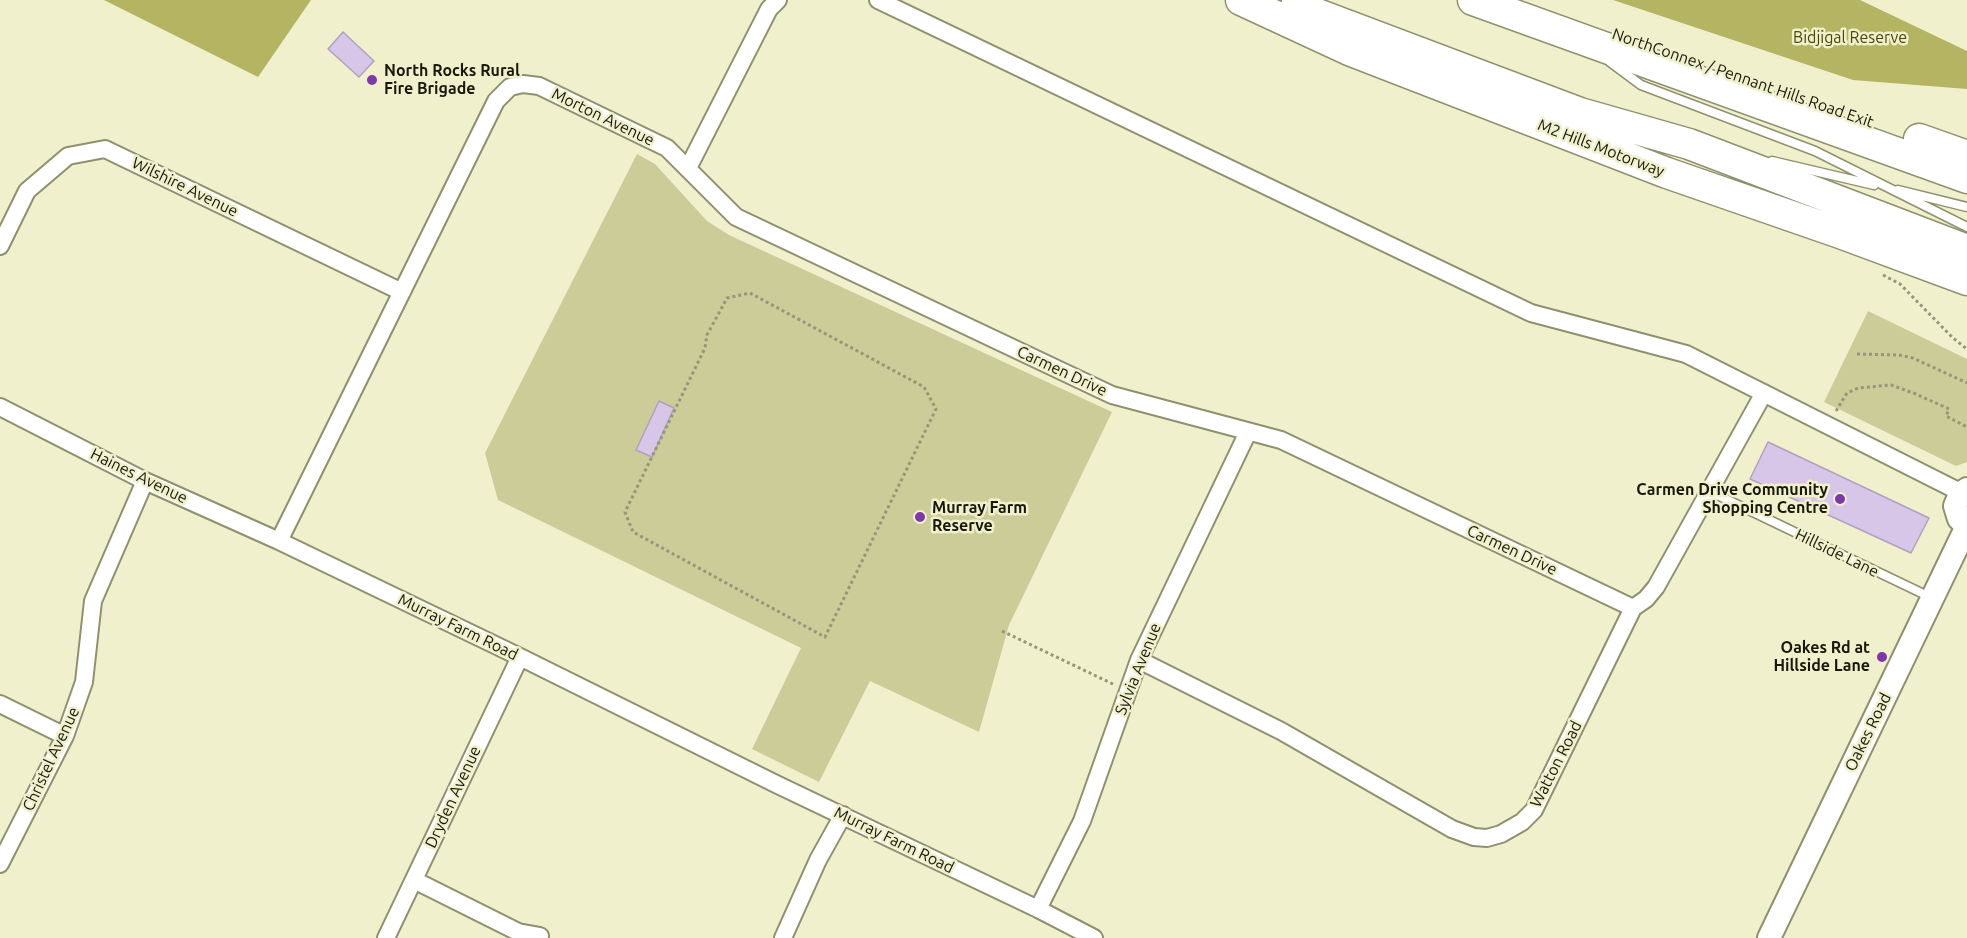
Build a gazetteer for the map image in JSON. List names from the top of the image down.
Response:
{
  "streets": {
    "highway": ["NorthConnex / Pennant Hills Road Exit", "M2 Hills Motorway"],
    "main road": ["Oakes Road"],
    "street": [
      "Morton Avenue",
      "Wilshire Avenue",
      "Carmen Drive",
      "Haines Avenue",
      "Murray Farm Road",
      "Sylvia Avenue",
      "Christel Avenue",
      "Watton Road",
      "Dryden Avenue"
    ],
    "lane": ["Hillside Lane"]
  },
  "crossings": [
    ["Morton Avenue", "Wilshire Avenue"],
    ["Morton Avenue", "Carmen Drive"],
    ["Carmen Drive", "Sylvia Avenue"],
    ["Carmen Drive", "Watton Road"],
    ["Haines Avenue", "Murray Farm Road"],
    ["Haines Avenue", "Christel Avenue"],
    ["Hillside Lane", "Oakes Road"],
    ["Hillside Lane", "Watton Road"],
    ["Murray Farm Road", "Sylvia Avenue"],
    ["Murray Farm Road", "Dryden Avenue"],
    ["Sylvia Avenue", "Watton Road"]
  ],
  "parks": ["Bidjigal Reserve"],
  "places": [
    "North Rocks Rural Fire Brigade",
    "Carmen Drive Community Shopping Centre",
    "Murray Farm Reserve",
    "Oakes Rd at Hillside Lane"
  ]
}
